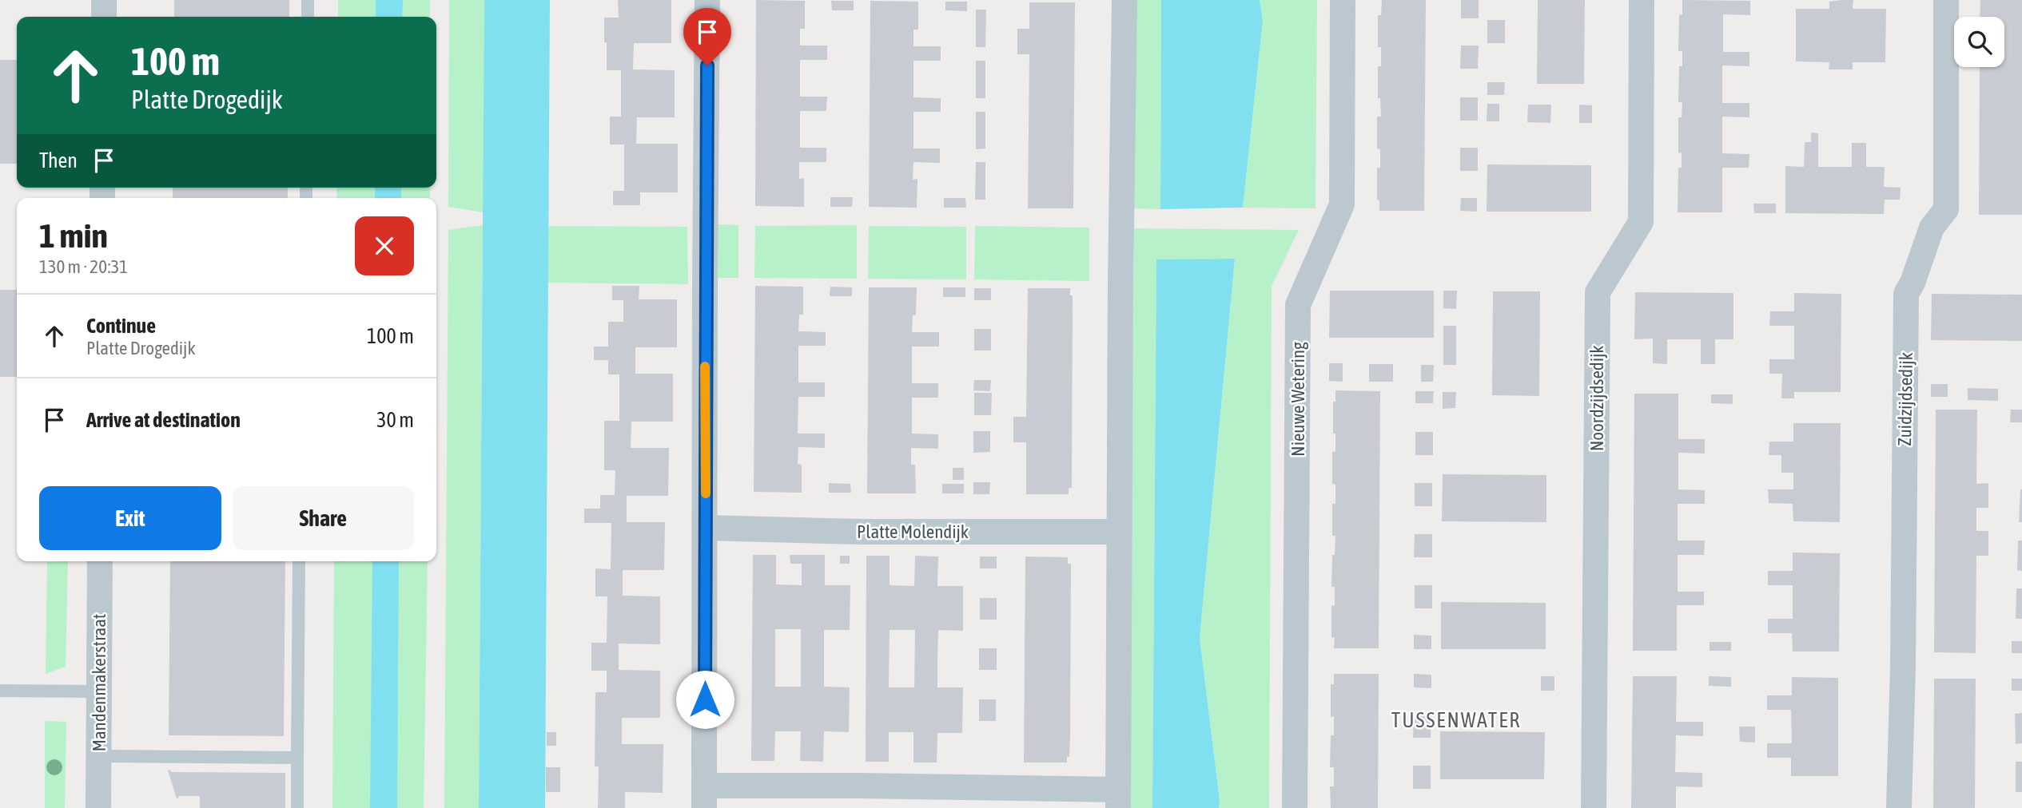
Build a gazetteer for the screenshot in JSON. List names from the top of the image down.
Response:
{
  "streets": {
    "street": [
      "Noordzijdsedijk",
      "Nieuwe Wetering",
      "Zuidzijdsedijk",
      "Platte Molendijk",
      "Mandenmakerstraat"
    ]
  },
  "districts": ["TUSSENWATER"],
  "page": {
    "turn": ["100 m", "Platte Drogedijk"],
    "then": "Then",
    "heading": ["1 min", "130 m · 20:31"],
    "list": [
      {
        "name": "Continue",
        "note": "Platte Drogedijk",
        "value": "100 m"
      },
      {
        "name": "Arrive at destination",
        "value": "30 m"
      }
    ],
    "buttons": ["Exit", "Share"]
  }
}
